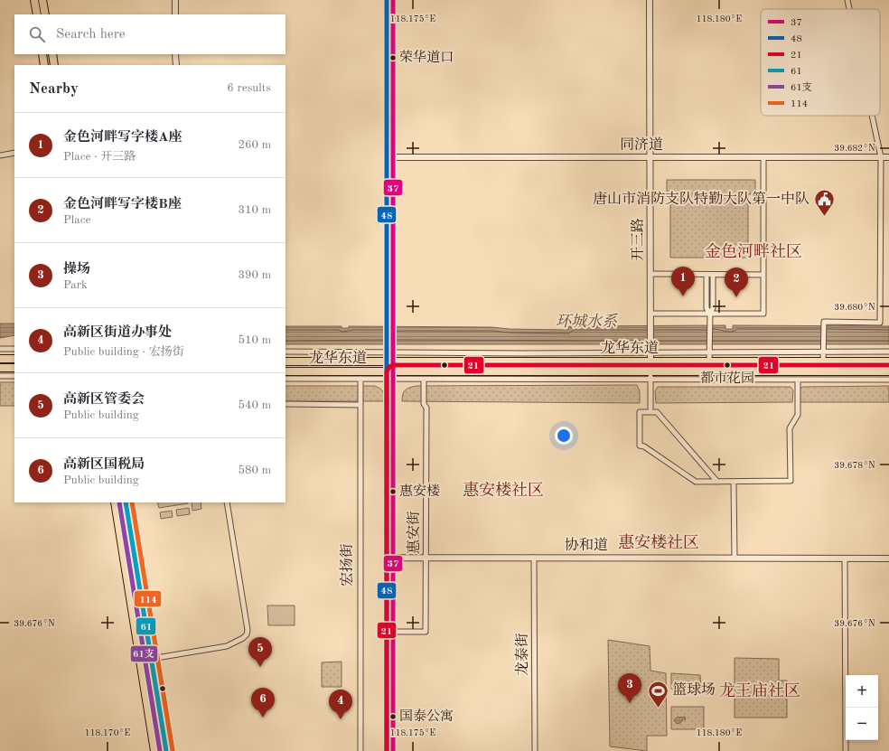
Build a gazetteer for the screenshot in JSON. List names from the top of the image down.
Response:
{
  "streets": {
    "main road": ["龙华东道"],
    "street": [
      "同济道",
      "开三路",
      "惠安街",
      "协和道",
      "宏扬街",
      "龙泰街"
    ]
  },
  "crossings": [
    ["同济道", "开三路"],
    ["开三路", "龙华东道"],
    ["惠安街", "协和道"],
    ["协和道", "龙泰街"]
  ],
  "districts": [
    "金色河畔社区",
    "惠安楼社区",
    "惠安楼社区",
    "龙王庙社区"
  ],
  "water": ["环城水系"],
  "places": {
    "other": [
      "荣华道口",
      "都市花园",
      "惠安楼",
      "国泰公寓"
    ],
    "public building": ["唐山市消防支队特勤大队第一中队"],
    "sports": ["篮球场"]
  },
  "lines": [
    "transit line 37",
    "transit line 48",
    "transit line 21",
    "transit line 61",
    "transit line 61支",
    "transit line 114"
  ],
  "legend": [
    "37",
    "48",
    "21",
    "61",
    "61支",
    "114"
  ],
  "page": {
    "search": "Search here",
    "heading": ["Nearby", "6 results"],
    "list": [
      {
        "mark": "1",
        "name": "金色河畔写字楼A座",
        "note": "Place · 开三路",
        "value": "260 m"
      },
      {
        "mark": "2",
        "name": "金色河畔写字楼B座",
        "note": "Place",
        "value": "310 m"
      },
      {
        "mark": "3",
        "name": "操场",
        "note": "Park",
        "value": "390 m"
      },
      {
        "mark": "4",
        "name": "高新区街道办事处",
        "note": "Public building · 宏扬街",
        "value": "510 m"
      },
      {
        "mark": "5",
        "name": "高新区管委会",
        "note": "Public building",
        "value": "540 m"
      },
      {
        "mark": "6",
        "name": "高新区国税局",
        "note": "Public building",
        "value": "580 m"
      }
    ],
    "pins": [
      "1",
      "2",
      "5",
      "3",
      "6",
      "4"
    ],
    "map_buttons": ["+", "−"]
  },
  "coordinates": [
    "118.175°E",
    "118.180°E",
    "39.682°N",
    "39.680°N",
    "39.678°N",
    "39.676°N",
    "118.170°E"
  ]
}
